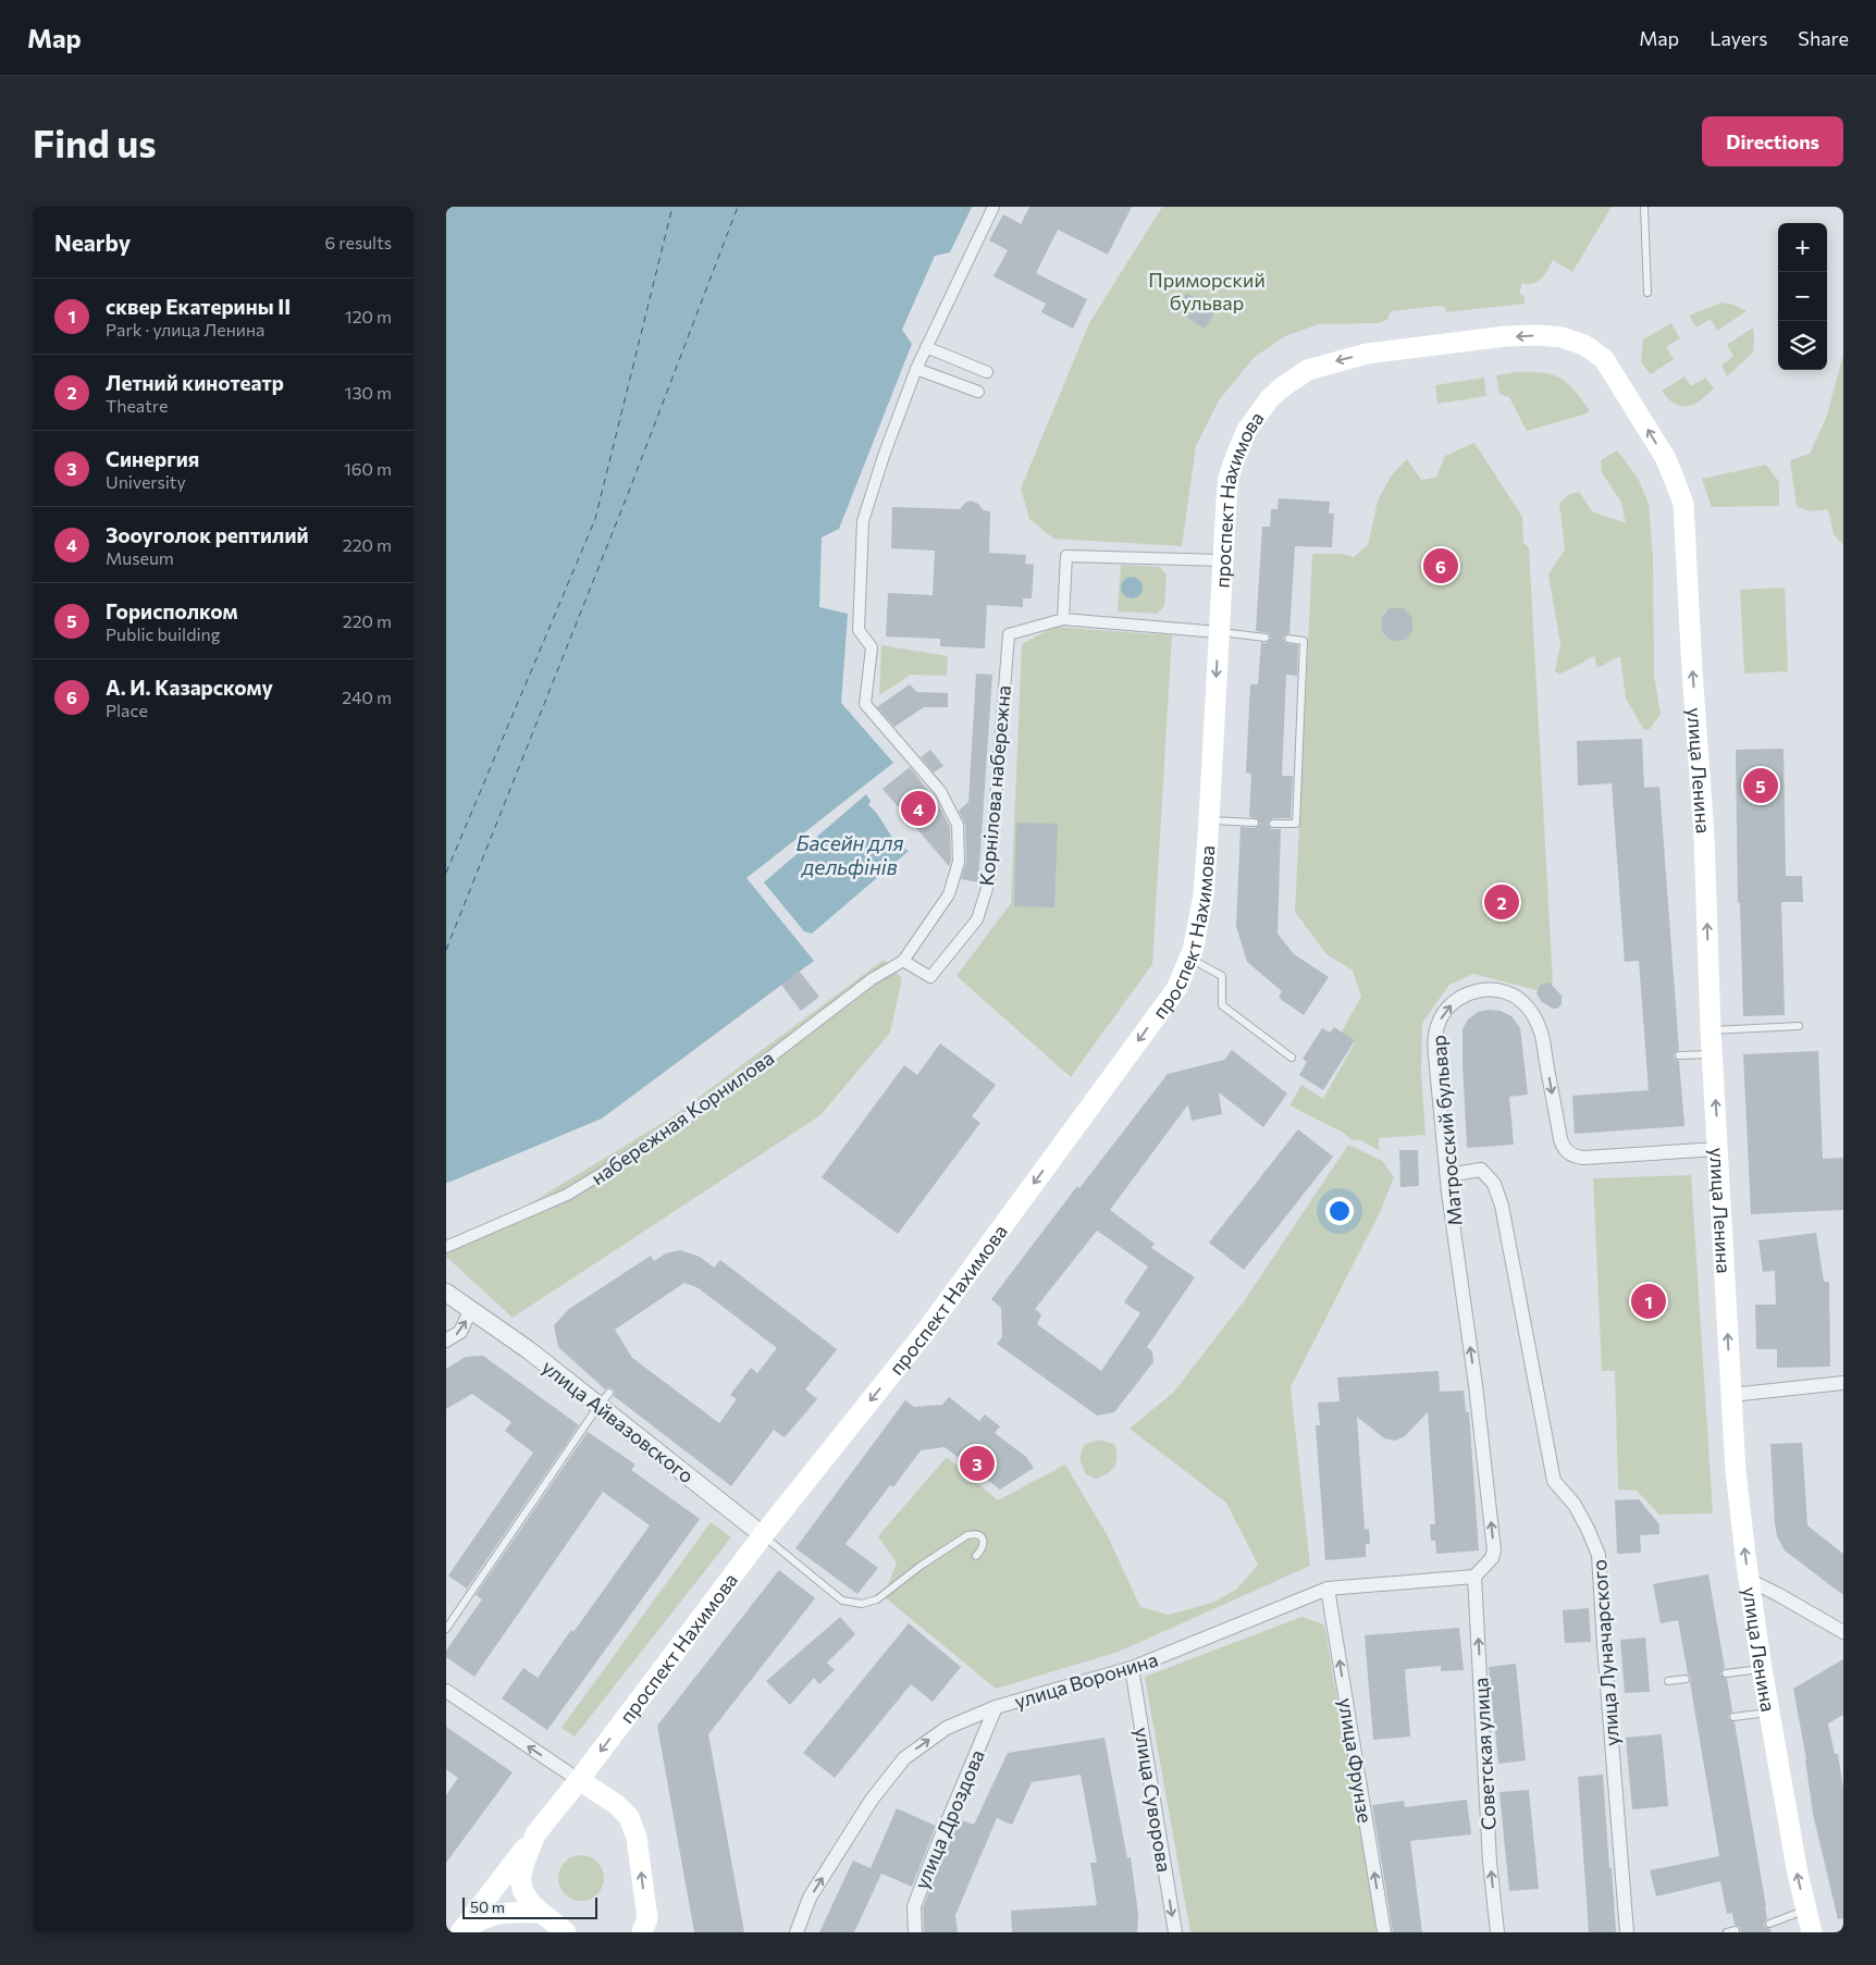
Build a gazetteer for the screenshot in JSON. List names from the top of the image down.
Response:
{
  "streets": {
    "main road": ["проспект Нахимова", "улица Ленина"],
    "street": [
      "Корнілова набережна",
      "набережная Корнилова",
      "Матросский бульвар",
      "улица Айвазовского",
      "улица Луначарского",
      "улица Воронина",
      "Советская улица",
      "улица Фрунзе",
      "улица Суворова",
      "улица Дроздова"
    ]
  },
  "crossings": [
    ["проспект Нахимова", "улица Ленина"],
    ["проспект Нахимова", "улица Айвазовского"],
    ["улица Ленина", "Матросский бульвар"],
    ["Корнілова набережна", "набережная Корнилова"],
    ["Матросский бульвар", "улица Луначарского"],
    ["Матросский бульвар", "улица Воронина"],
    ["Матросский бульвар", "Советская улица"],
    ["улица Воронина", "Советская улица"],
    ["улица Воронина", "улица Фрунзе"],
    ["улица Воронина", "улица Суворова"],
    ["улица Воронина", "улица Дроздова"]
  ],
  "one_way": [
    "проспект Нахимова",
    "улица Ленина",
    "улица Воронина",
    "Советская улица",
    "улица Фрунзе",
    "улица Суворова"
  ],
  "water": ["Басейн для дельфiнiв"],
  "parks": ["Приморский бульвар"],
  "scale_bar": "50 m",
  "page": {
    "header": "Map",
    "nav": ["Map", "Layers", "Share"],
    "buttons": "Directions",
    "title": "Find us",
    "heading": ["Nearby", "6 results"],
    "map_buttons": ["+", "−"],
    "list": [
      {
        "mark": "1",
        "name": "cквер Екатерины II",
        "note": "Park · улица Ленина",
        "value": "120 m"
      },
      {
        "mark": "2",
        "name": "Летний кинотеатр",
        "note": "Theatre",
        "value": "130 m"
      },
      {
        "mark": "3",
        "name": "Синергия",
        "note": "University",
        "value": "160 m"
      },
      {
        "mark": "4",
        "name": "Зооуголок рептилий",
        "note": "Museum",
        "value": "220 m"
      },
      {
        "mark": "5",
        "name": "Горисполком",
        "note": "Public building",
        "value": "220 m"
      },
      {
        "mark": "6",
        "name": "А. И. Казарскому",
        "note": "Place",
        "value": "240 m"
      }
    ],
    "pins": [
      "6",
      "5",
      "4",
      "2",
      "1",
      "3"
    ],
    "scale": "50 m"
  }
}
